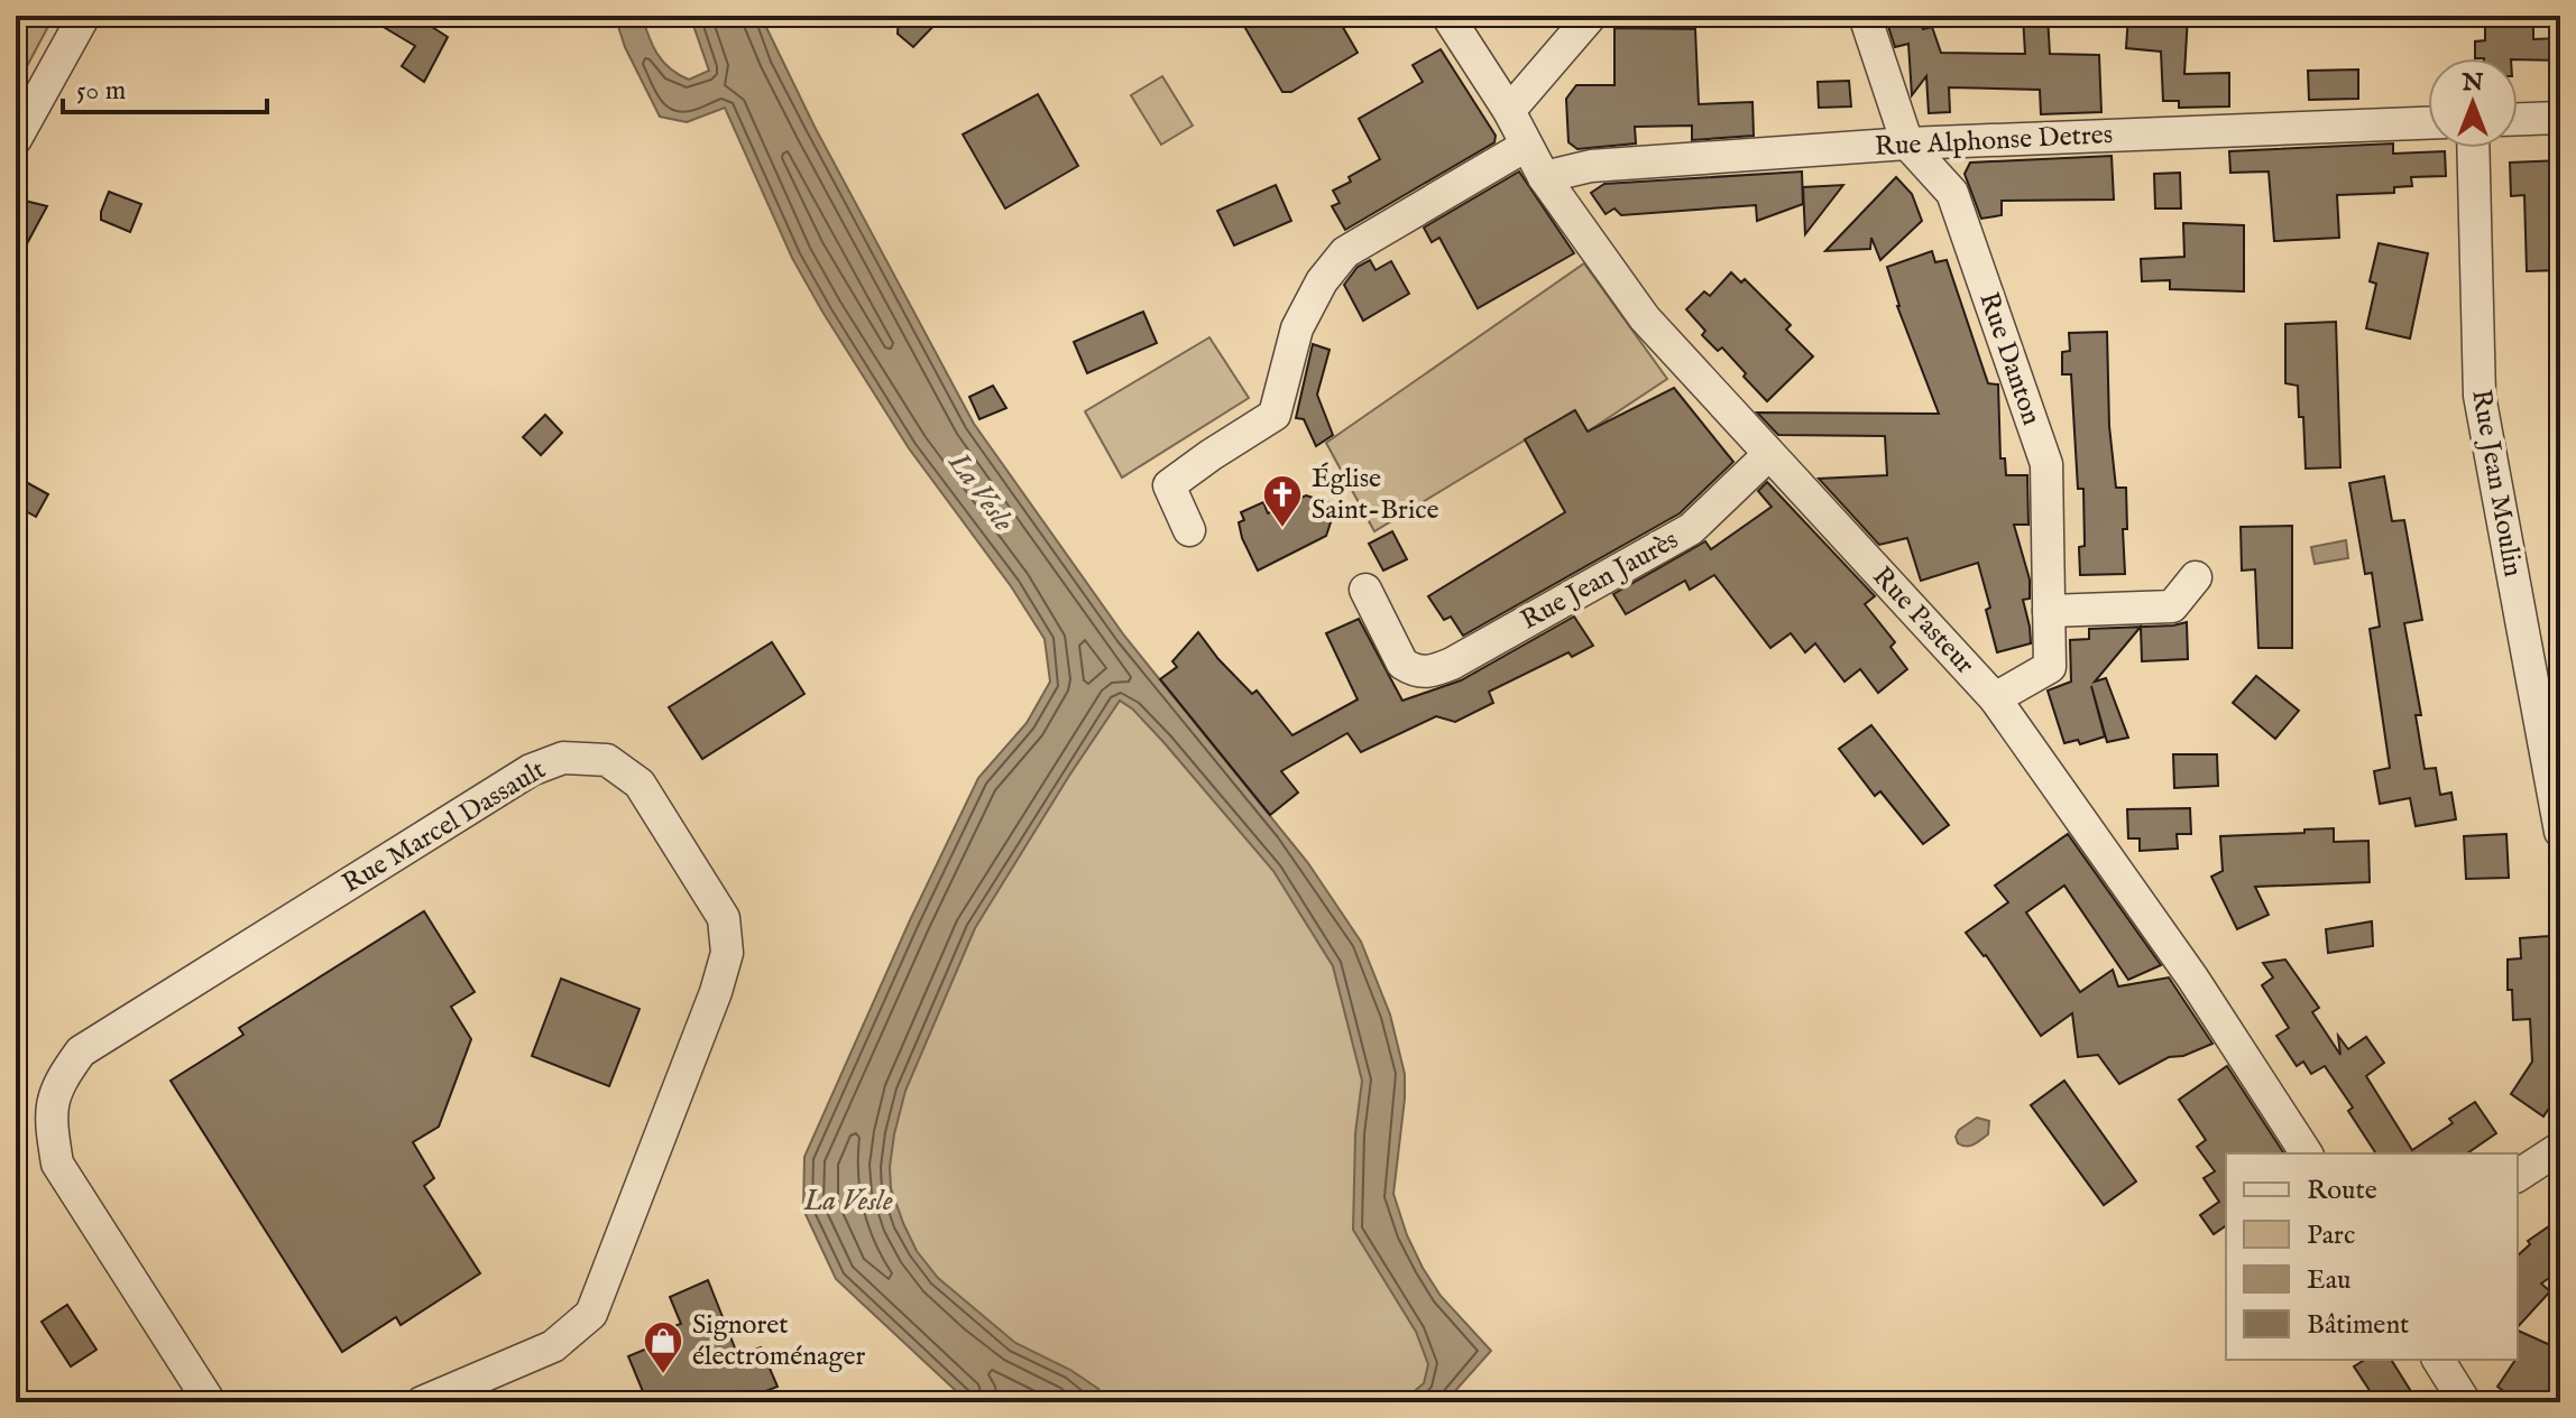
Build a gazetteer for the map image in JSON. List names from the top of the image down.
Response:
{
  "streets": {
    "street": [
      "Rue Alphonse Detres",
      "Rue Danton",
      "Rue Jean Moulin",
      "Rue Jean Jaurès",
      "Rue Pasteur",
      "Rue Marcel Dassault"
    ]
  },
  "crossings": [
    ["Rue Alphonse Detres", "Rue Danton"],
    ["Rue Alphonse Detres", "Rue Pasteur"],
    ["Rue Danton", "Rue Pasteur"],
    ["Rue Jean Jaurès", "Rue Pasteur"]
  ],
  "water": ["La Vesle"],
  "places": {
    "church": ["Église Saint-Brice"],
    "shop": ["Signoret électroménager"]
  },
  "legend": [
    "Route",
    "Parc",
    "Eau",
    "Bâtiment"
  ],
  "scale_bar": "50 m",
  "north": "top"
}
